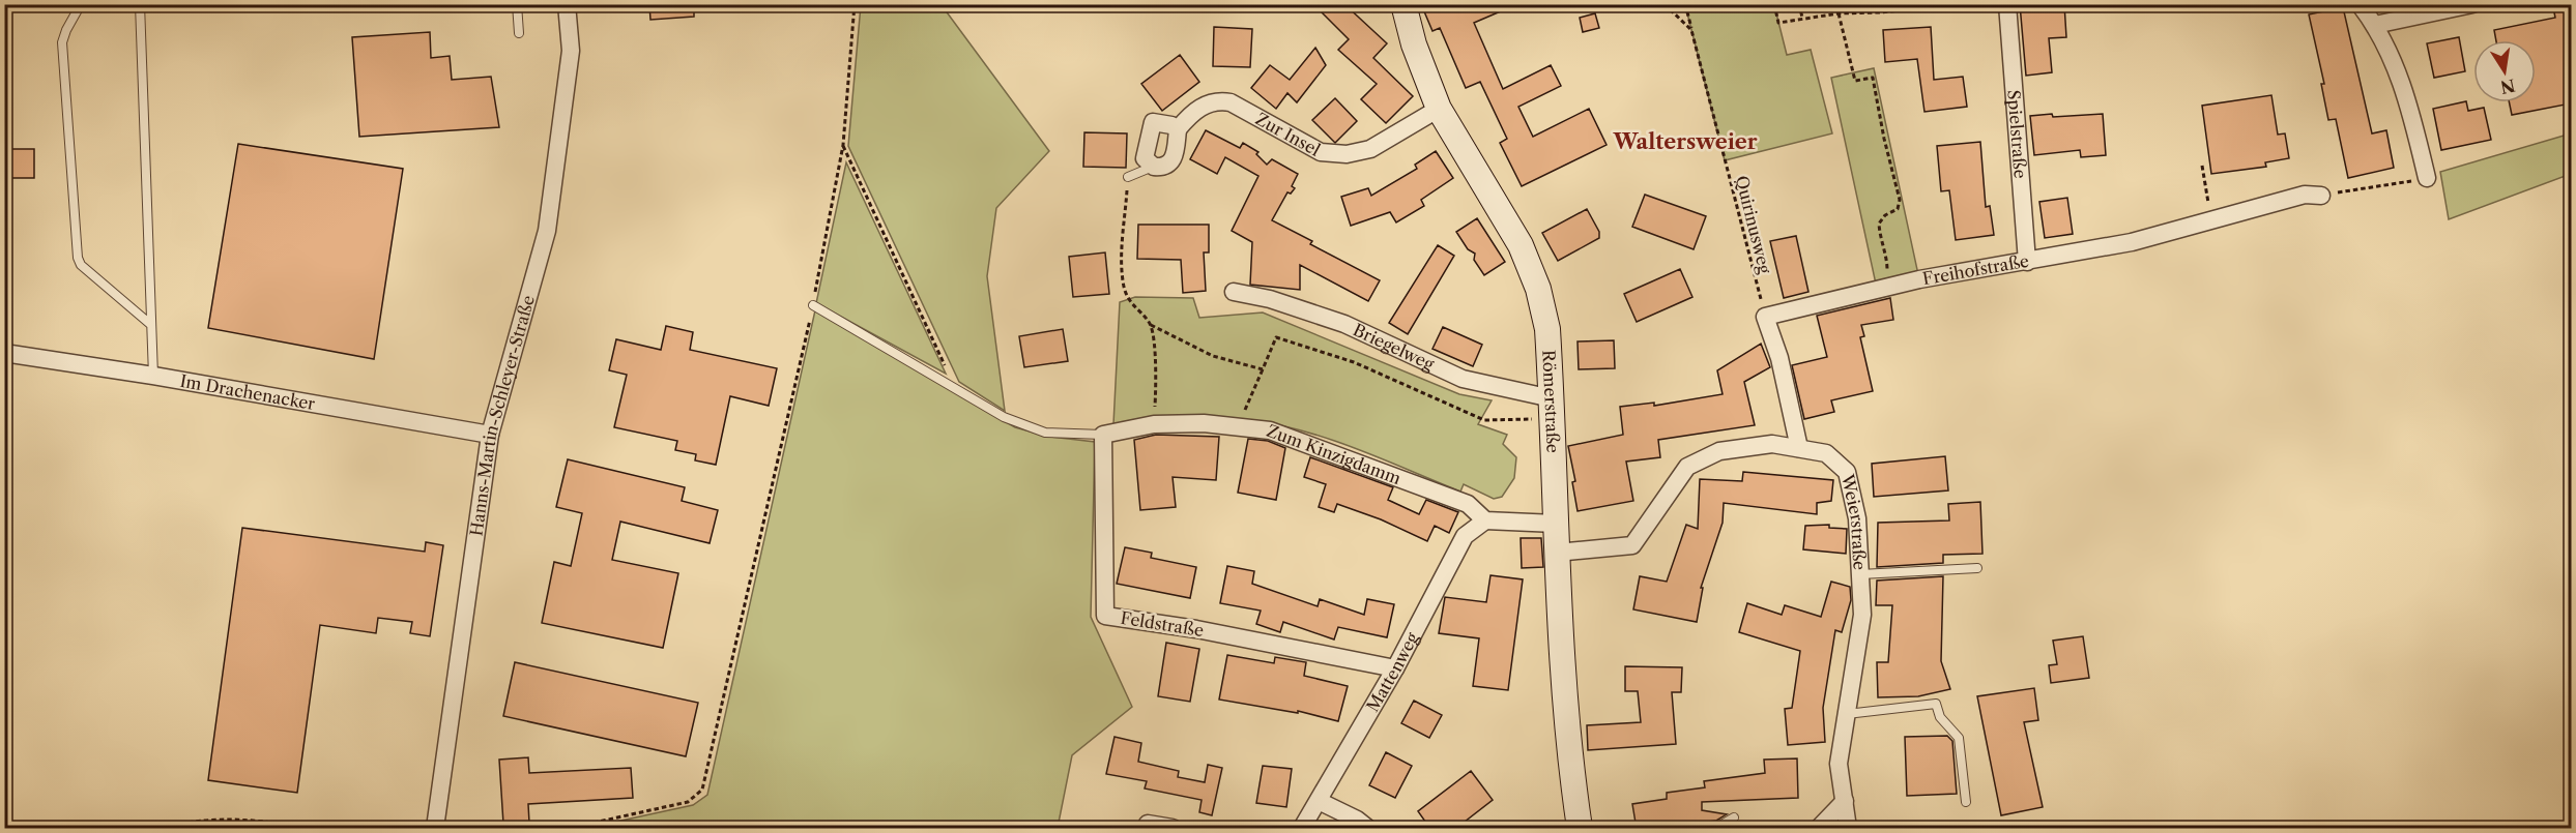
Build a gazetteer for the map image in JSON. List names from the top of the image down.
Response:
{
  "streets": {
    "street": [
      "Zur Insel",
      "Spielstraße",
      "Freihofstraße",
      "Briegelweg",
      "Im Drachenacker",
      "Römerstraße",
      "Hanns-Martin-Schleyer-Straße",
      "Zum Kinzigdamm",
      "Weierstraße",
      "Feldstraße",
      "Mattenweg"
    ],
    "path": ["Quirinusweg"]
  },
  "crossings": [
    ["Zur Insel", "Römerstraße"],
    ["Spielstraße", "Freihofstraße"],
    ["Quirinusweg", "Freihofstraße"],
    ["Briegelweg", "Römerstraße"],
    ["Im Drachenacker", "Hanns-Martin-Schleyer-Straße"],
    ["Römerstraße", "Weierstraße"],
    ["Zum Kinzigdamm", "Feldstraße"],
    ["Zum Kinzigdamm", "Mattenweg"],
    ["Feldstraße", "Mattenweg"]
  ],
  "districts": ["Waltersweier"],
  "north": "bottom"
}
